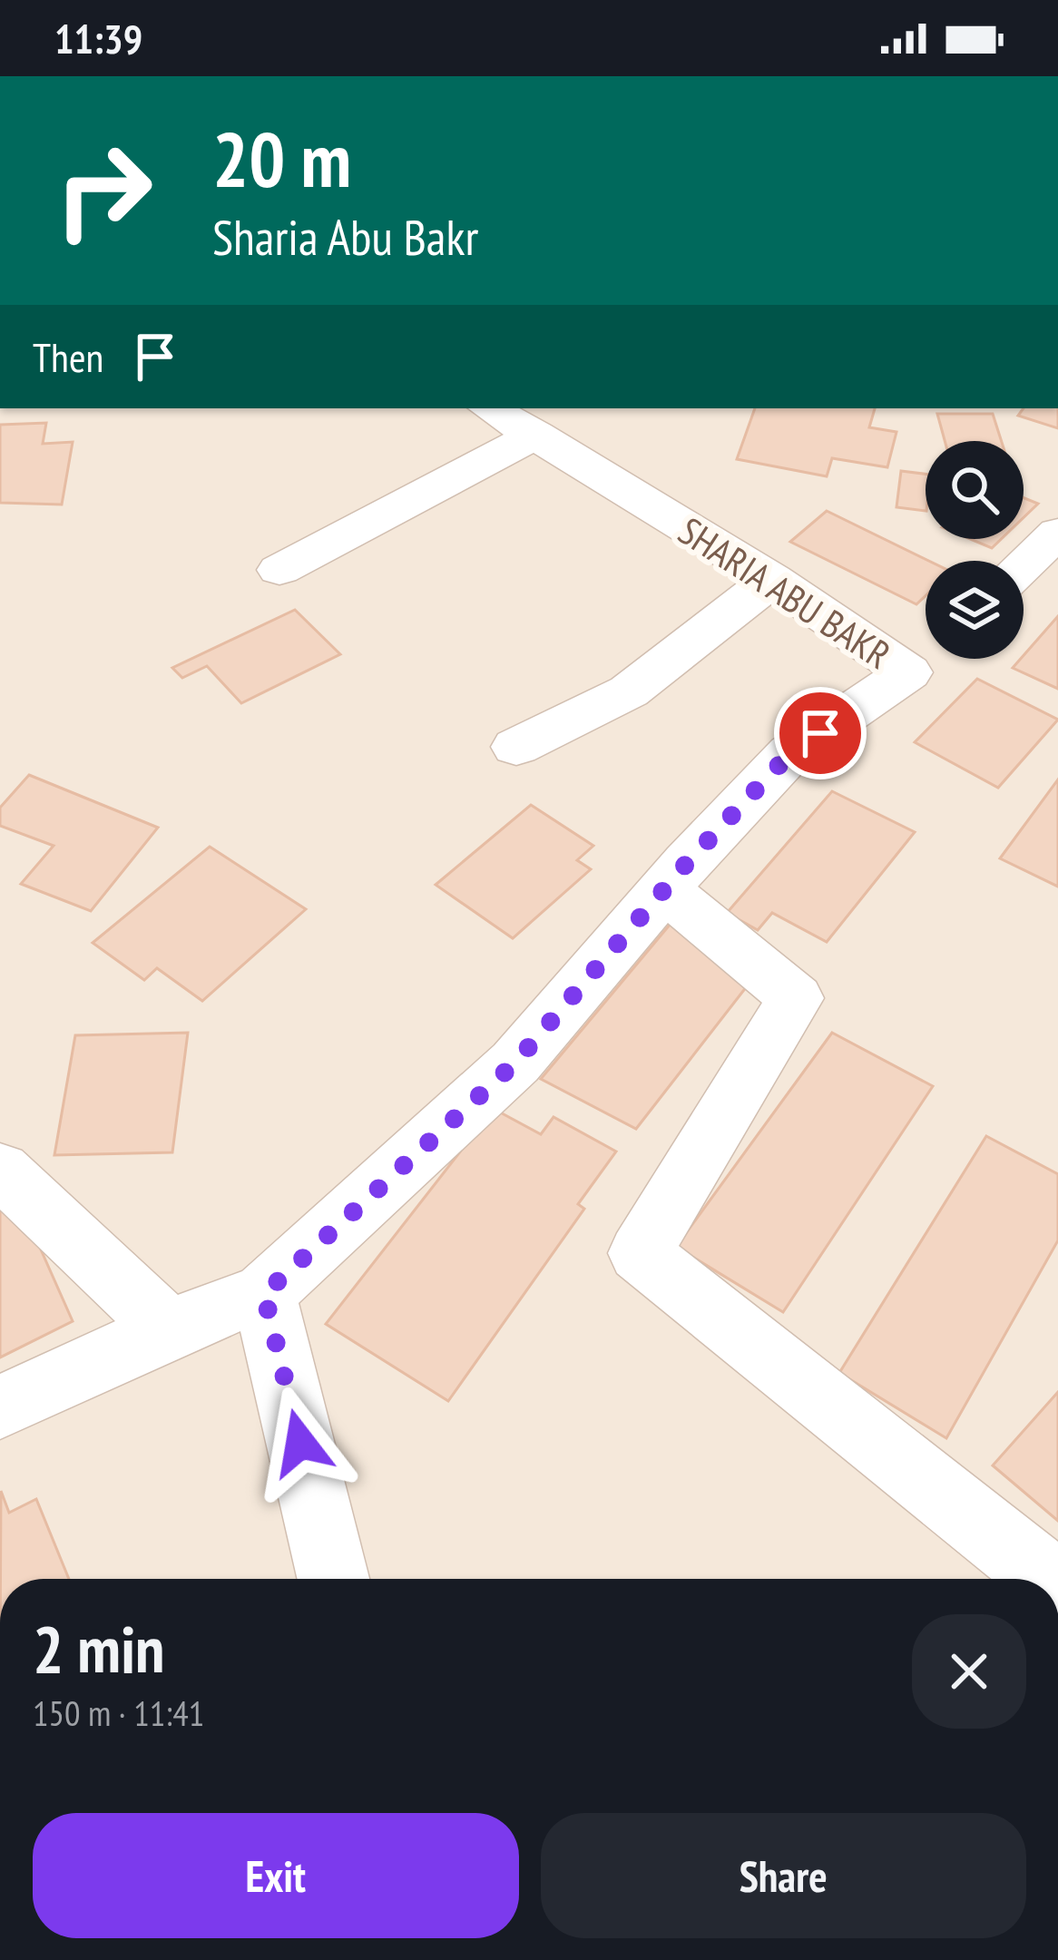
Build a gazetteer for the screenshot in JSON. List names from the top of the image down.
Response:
{
  "streets": {
    "street": ["SHARIA ABU BAKR"]
  },
  "page": {
    "status": "11:39",
    "turn": ["20 m", "Sharia Abu Bakr"],
    "then": "Then",
    "heading": ["2 min", "150 m · 11:41"],
    "buttons": ["Exit", "Share"]
  }
}
